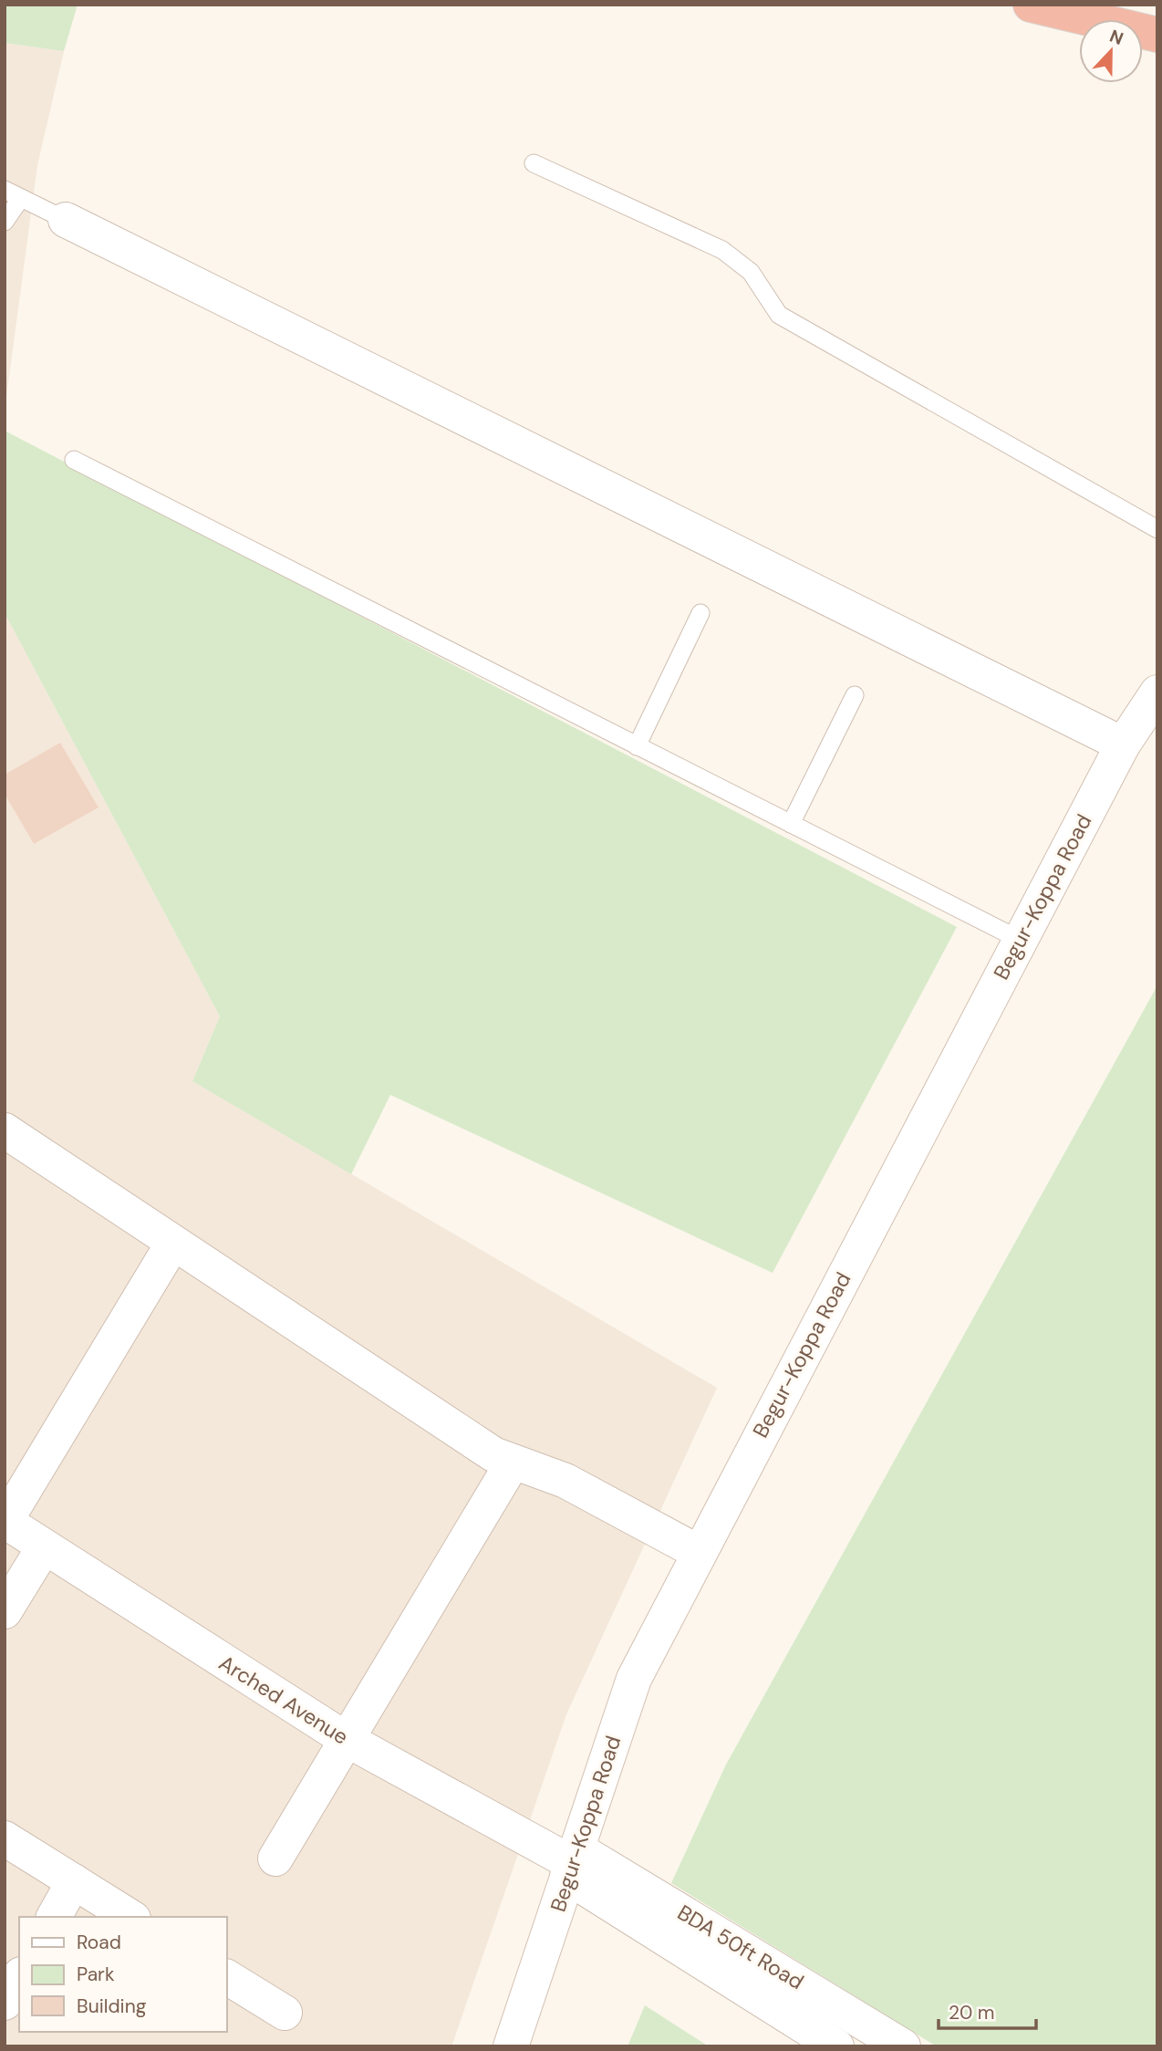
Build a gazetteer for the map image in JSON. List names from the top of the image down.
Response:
{
  "streets": {
    "street": ["Begur-Koppa Road", "Arched Avenue", "BDA 50ft Road"]
  },
  "crossings": [
    ["Begur-Koppa Road", "Arched Avenue"],
    ["Begur-Koppa Road", "BDA 50ft Road"],
    ["Arched Avenue", "BDA 50ft Road"]
  ],
  "legend": ["Road", "Park", "Building"],
  "scale_bar": "20 m",
  "north": "top"
}
